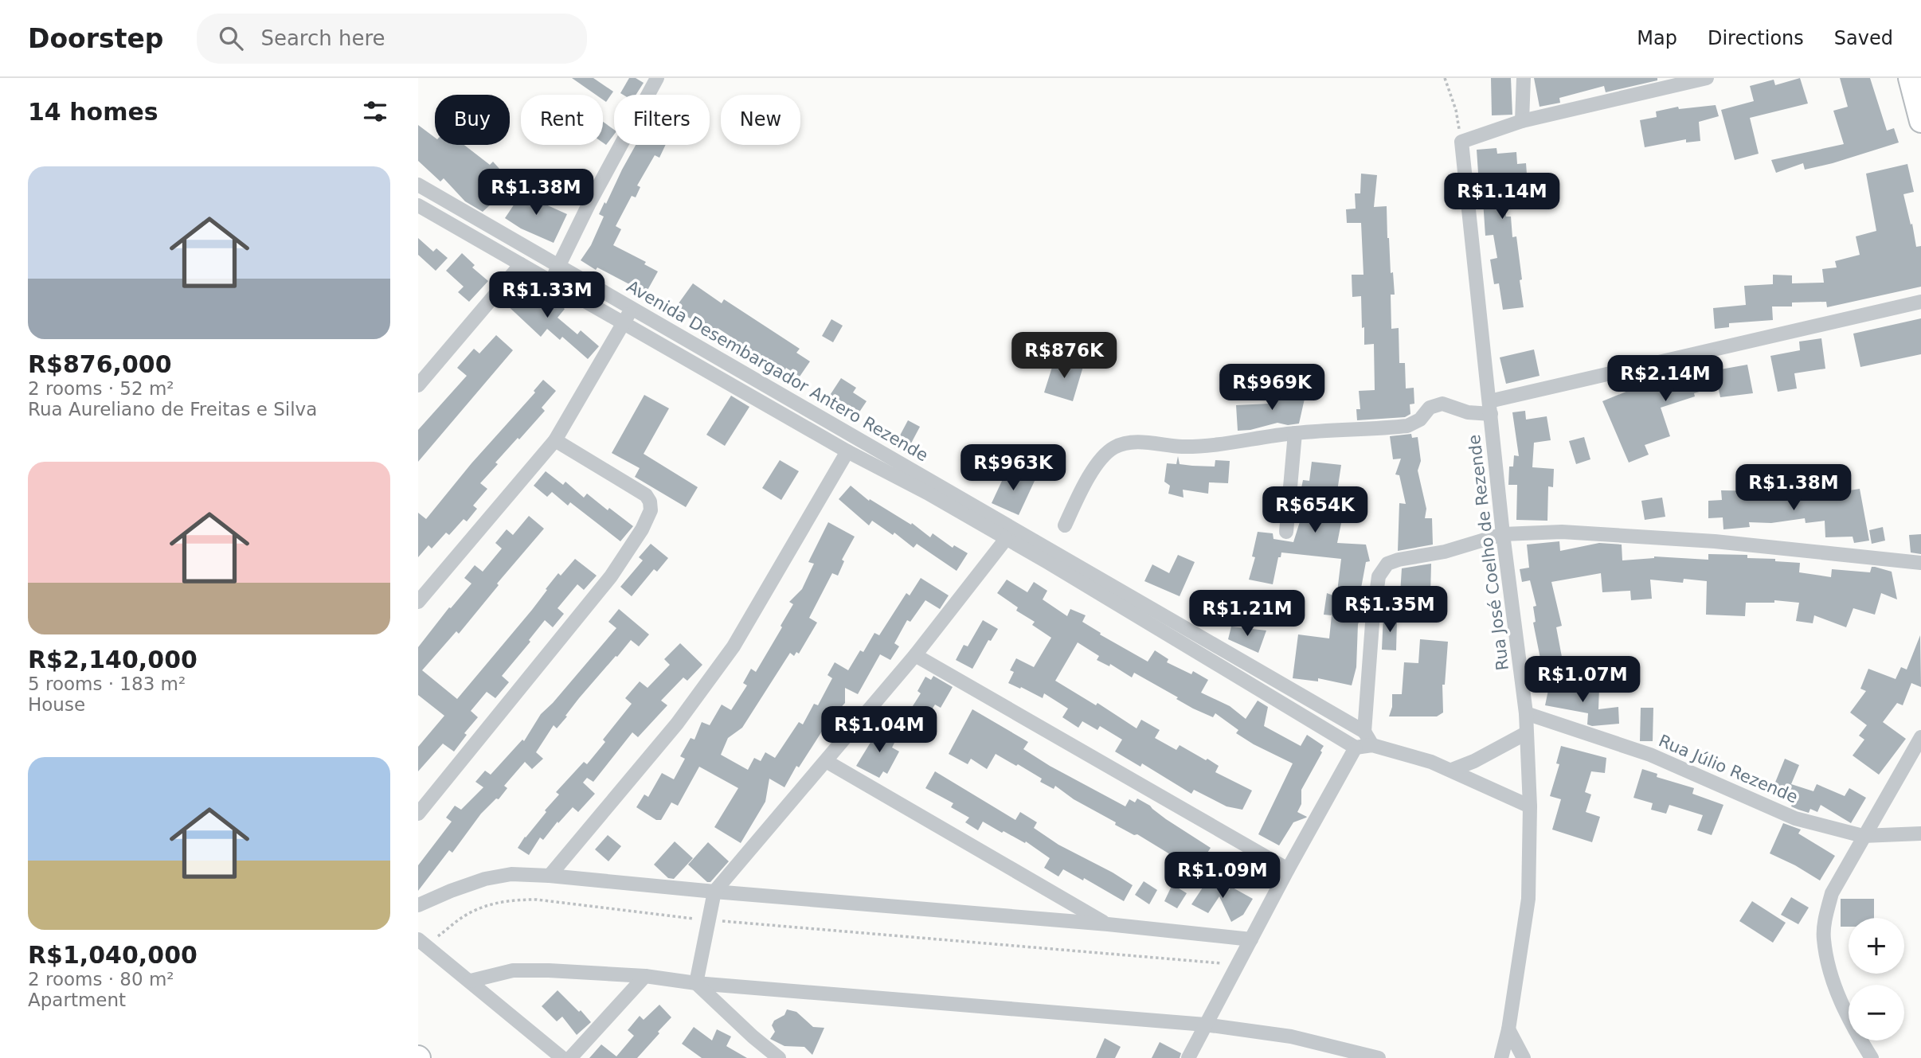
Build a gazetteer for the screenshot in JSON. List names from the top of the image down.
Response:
{
  "streets": {
    "street": ["Avenida Desembargador Antero Rezende", "Rua José Coelho de Rezende", "Rua Júlio Rezende"]
  },
  "crossings": [
    ["Rua José Coelho de Rezende", "Rua Júlio Rezende"]
  ],
  "page": {
    "header": "Doorstep",
    "search": "Search here",
    "nav": ["Map", "Directions", "Saved"],
    "heading": "14 homes",
    "chip": [
      "Buy",
      "Rent",
      "Filters",
      "New"
    ],
    "list": [
      {
        "name": "R$876,000",
        "note": "2 rooms · 52 m² · Rua Aureliano de Freitas e Silva"
      },
      {
        "name": "R$2,140,000",
        "note": "5 rooms · 183 m² · House"
      },
      {
        "name": "R$1,040,000",
        "note": "2 rooms · 80 m² · Apartment"
      }
    ],
    "price": [
      "R$1.38M",
      "R$1.14M",
      "R$1.33M",
      "R$876K",
      "R$2.14M",
      "R$969K",
      "R$963K",
      "R$1.38M",
      "R$654K",
      "R$1.35M",
      "R$1.21M",
      "R$1.07M",
      "R$1.04M",
      "R$1.09M"
    ],
    "map_buttons": ["+", "−"]
  }
}
